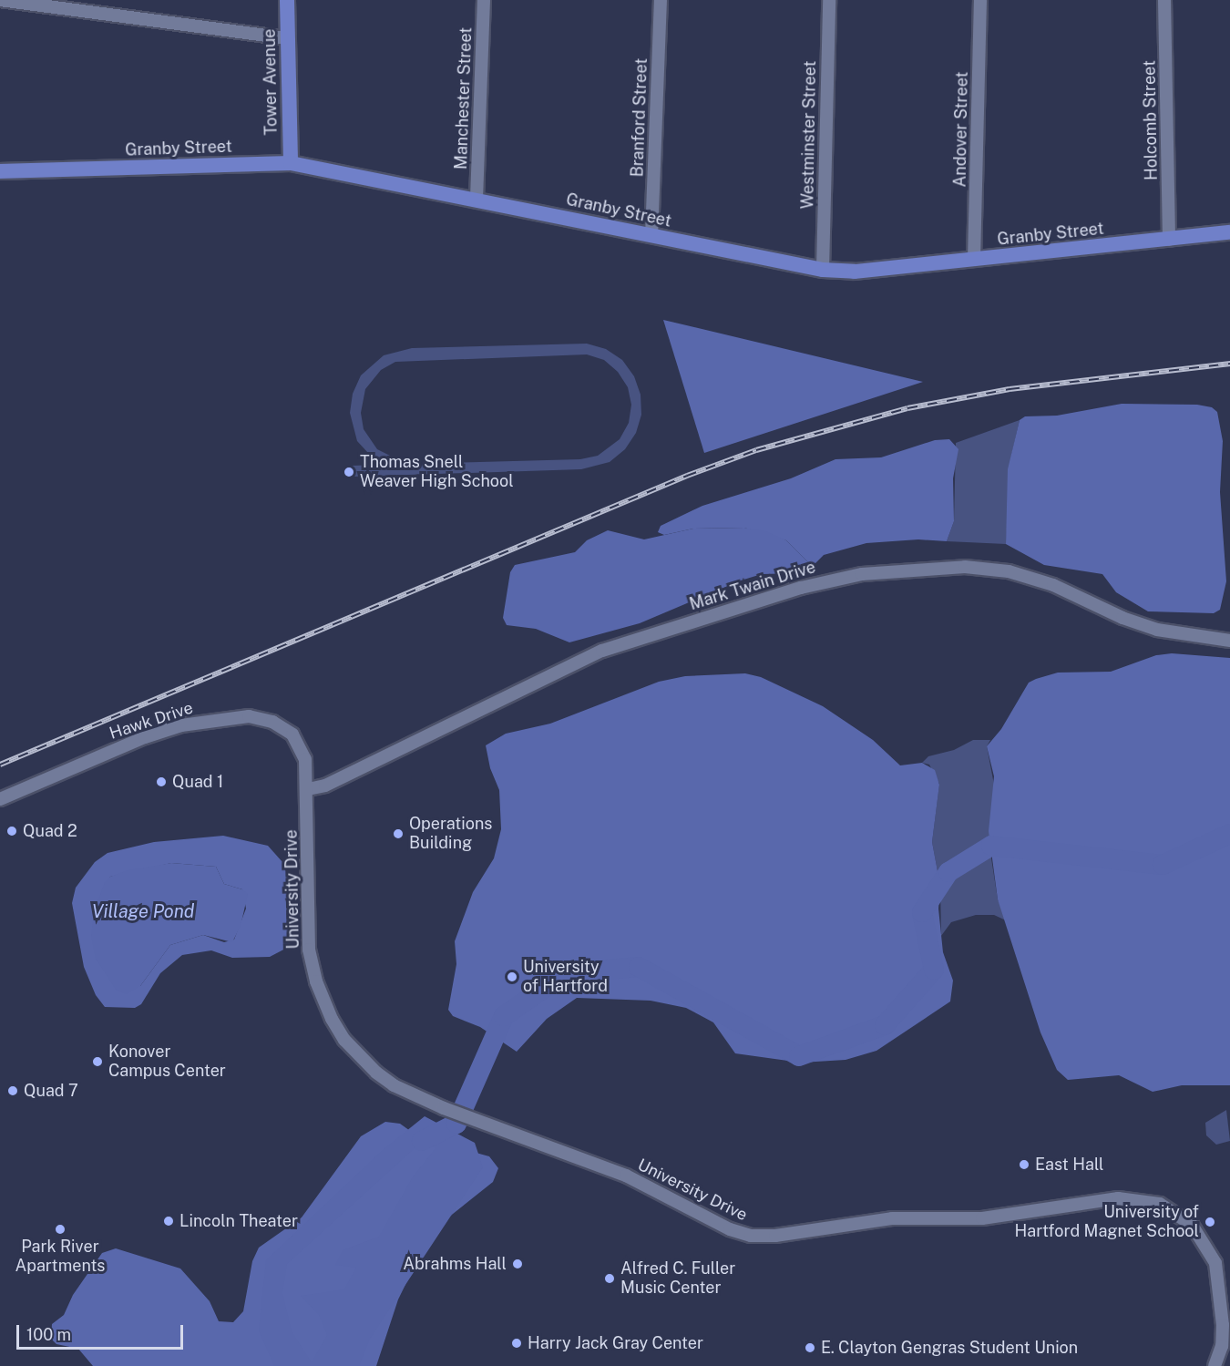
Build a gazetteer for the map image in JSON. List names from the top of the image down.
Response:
{
  "streets": {
    "main road": ["Tower Avenue", "Granby Street"],
    "street": [
      "Manchester Street",
      "Branford Street",
      "Holcomb Street",
      "Andover Street",
      "Westminster Street",
      "Mark Twain Drive",
      "Hawk Drive",
      "University Drive"
    ]
  },
  "crossings": [
    ["Tower Avenue", "Granby Street"],
    ["Manchester Street", "Granby Street"],
    ["Branford Street", "Granby Street"],
    ["Holcomb Street", "Granby Street"],
    ["Andover Street", "Granby Street"],
    ["Westminster Street", "Granby Street"],
    ["Mark Twain Drive", "Hawk Drive"],
    ["Mark Twain Drive", "University Drive"],
    ["Hawk Drive", "University Drive"]
  ],
  "water": ["Village Pond"],
  "places": [
    "Thomas Snell Weaver High School",
    "Quad 1",
    "Quad 2",
    "Operations Building",
    "University of Hartford",
    "Konover Campus Center",
    "Quad 7",
    "East Hall",
    "Lincoln Theater",
    "University of Hartford Magnet School",
    "Park River Apartments",
    "Abrahms Hall",
    "Alfred C. Fuller Music Center",
    "Harry Jack Gray Center",
    "E. Clayton Gengras Student Union"
  ],
  "scale_bar": "100 m"
}
